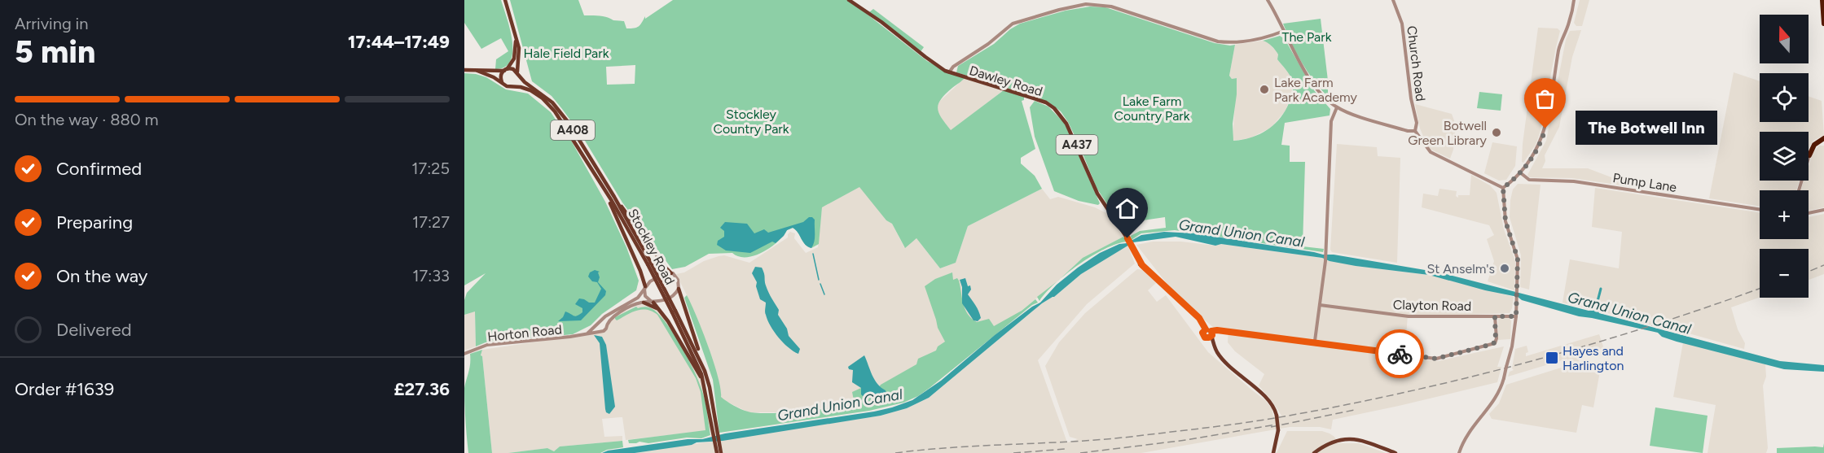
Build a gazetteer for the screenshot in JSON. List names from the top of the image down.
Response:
{
  "streets": {
    "main road": [
      "Dawley Road",
      "A408",
      "A437",
      "Stockley Road"
    ],
    "street": [
      "Church Road",
      "Pump Lane",
      "Clayton Road",
      "Horton Road"
    ]
  },
  "crossings": [
    ["Dawley Road", "A437"]
  ],
  "water": ["Grand Union Canal"],
  "parks": [
    "The Park",
    "Hale Field Park",
    "Lake Farm Country Park",
    "Stockley Country Park"
  ],
  "places": {
    "other": [
      "Lake Farm Park Academy",
      "The Botwell Inn",
      "Botwell Green Library",
      "St Anselm's"
    ],
    "transit": ["Hayes and Harlington"]
  },
  "north": "top",
  "page": {
    "heading": ["5 min", "Arriving in", "17:44–17:49"],
    "panel": ["Order #1639", "£27.36"],
    "map_buttons": ["+", "−"],
    "bar": "On the way · 880 m",
    "bubble": "The Botwell Inn",
    "list": [
      ["Confirmed", "17:25"],
      ["Preparing", "17:27"],
      ["On the way", "17:33"],
      "Delivered"
    ]
  }
}
